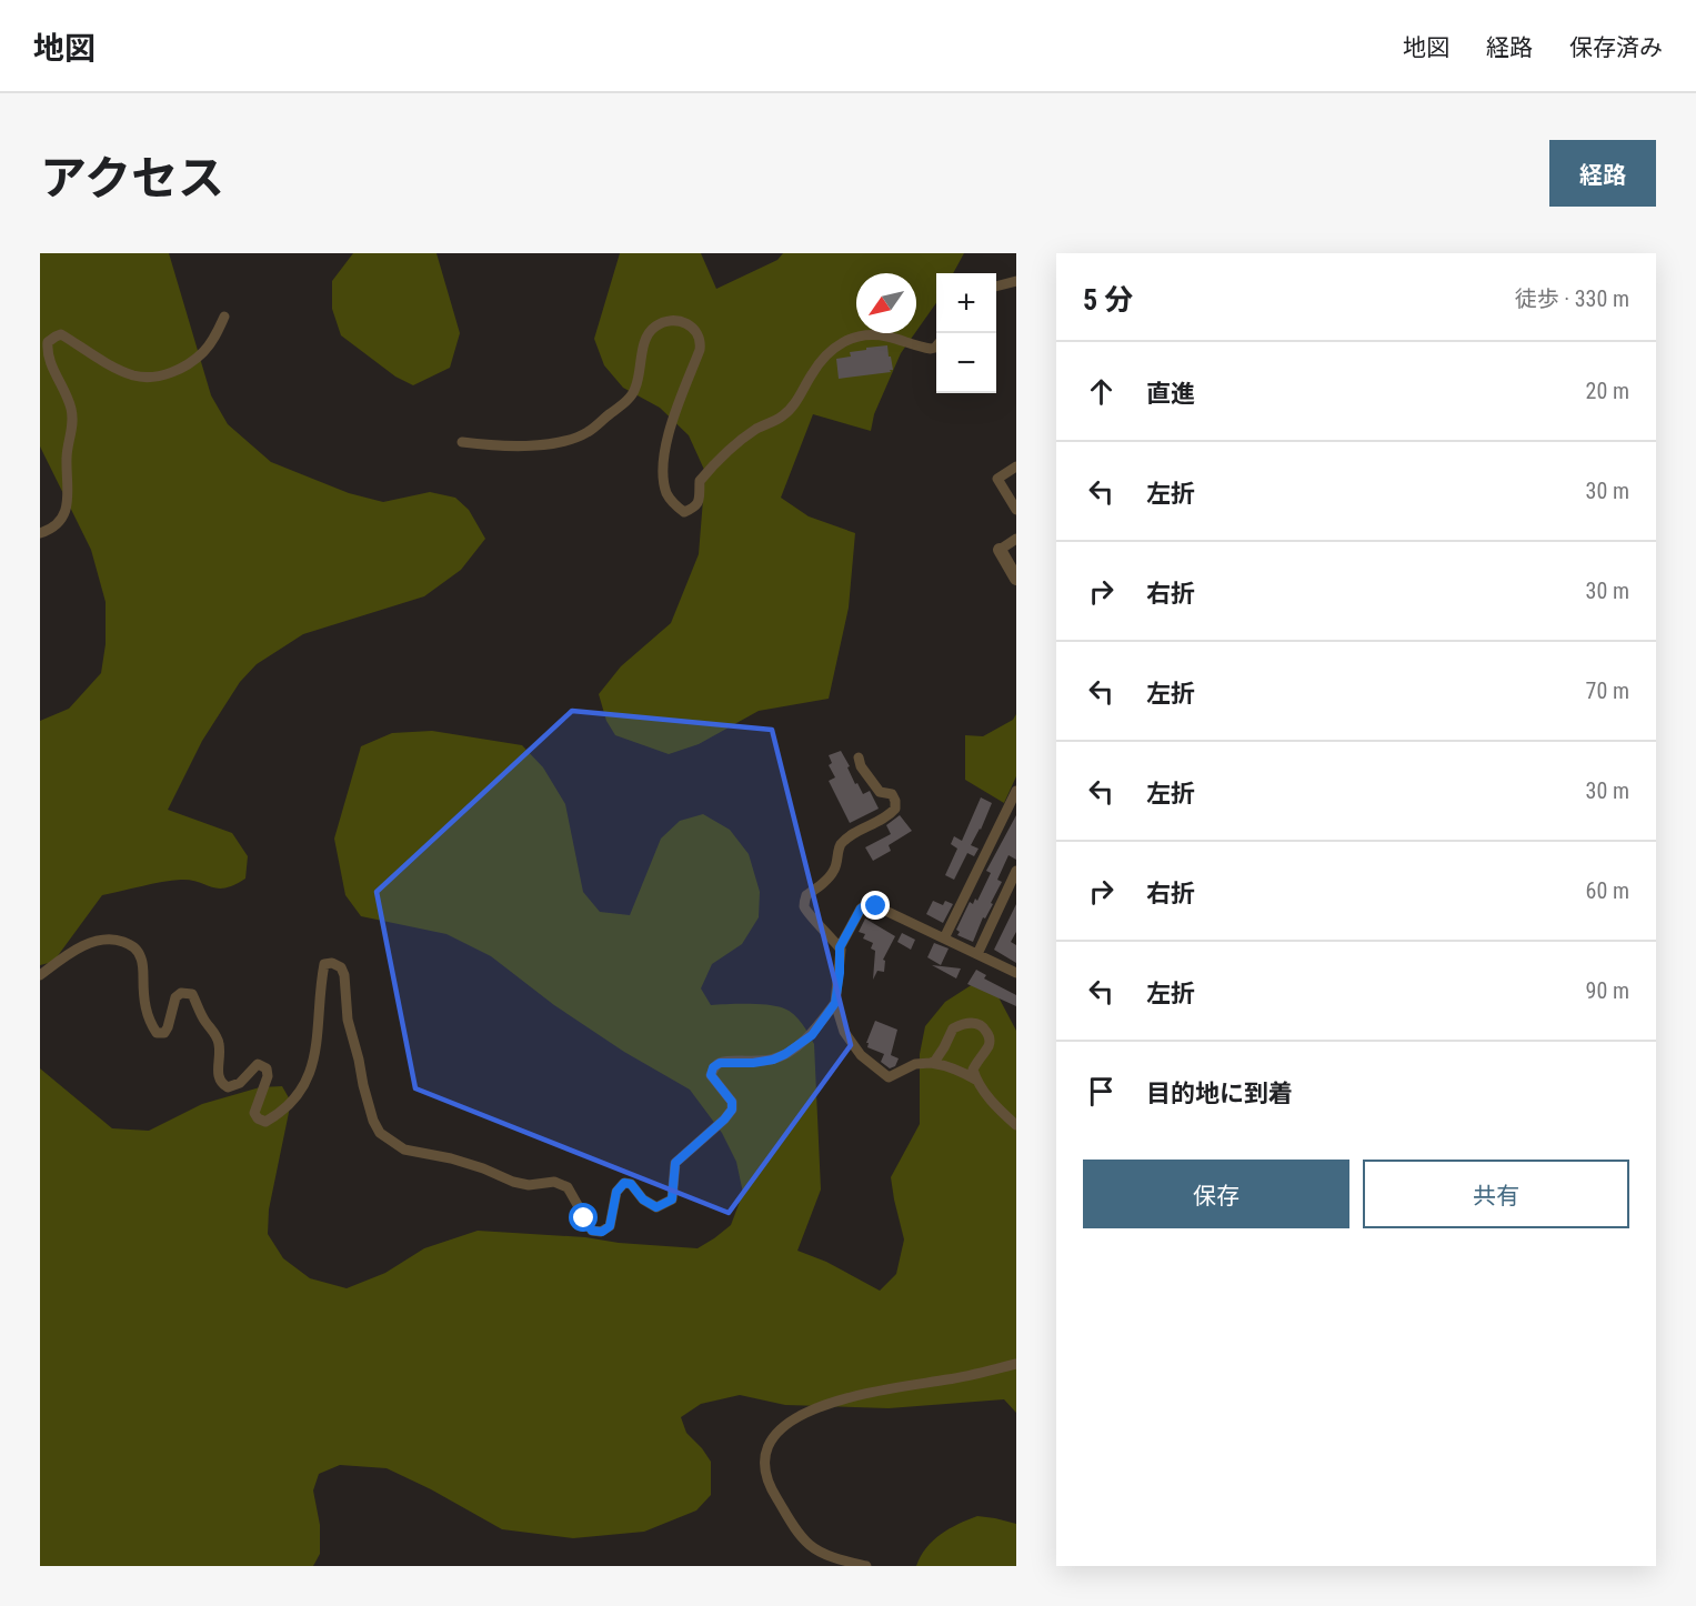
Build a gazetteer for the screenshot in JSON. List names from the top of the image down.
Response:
{
  "north": "bottom left",
  "page": {
    "header": "地図",
    "nav": ["地図", "経路", "保存済み"],
    "title": "アクセス",
    "buttons": [
      "経路",
      ["保存", "共有"]
    ],
    "heading": ["5 分", "徒歩 · 330 m"],
    "map_buttons": ["+", "−"],
    "list": [
      ["直進", "20 m"],
      ["左折", "30 m"],
      ["右折", "30 m"],
      ["左折", "70 m"],
      ["左折", "30 m"],
      ["右折", "60 m"],
      ["左折", "90 m"],
      "目的地に到着"
    ]
  }
}
